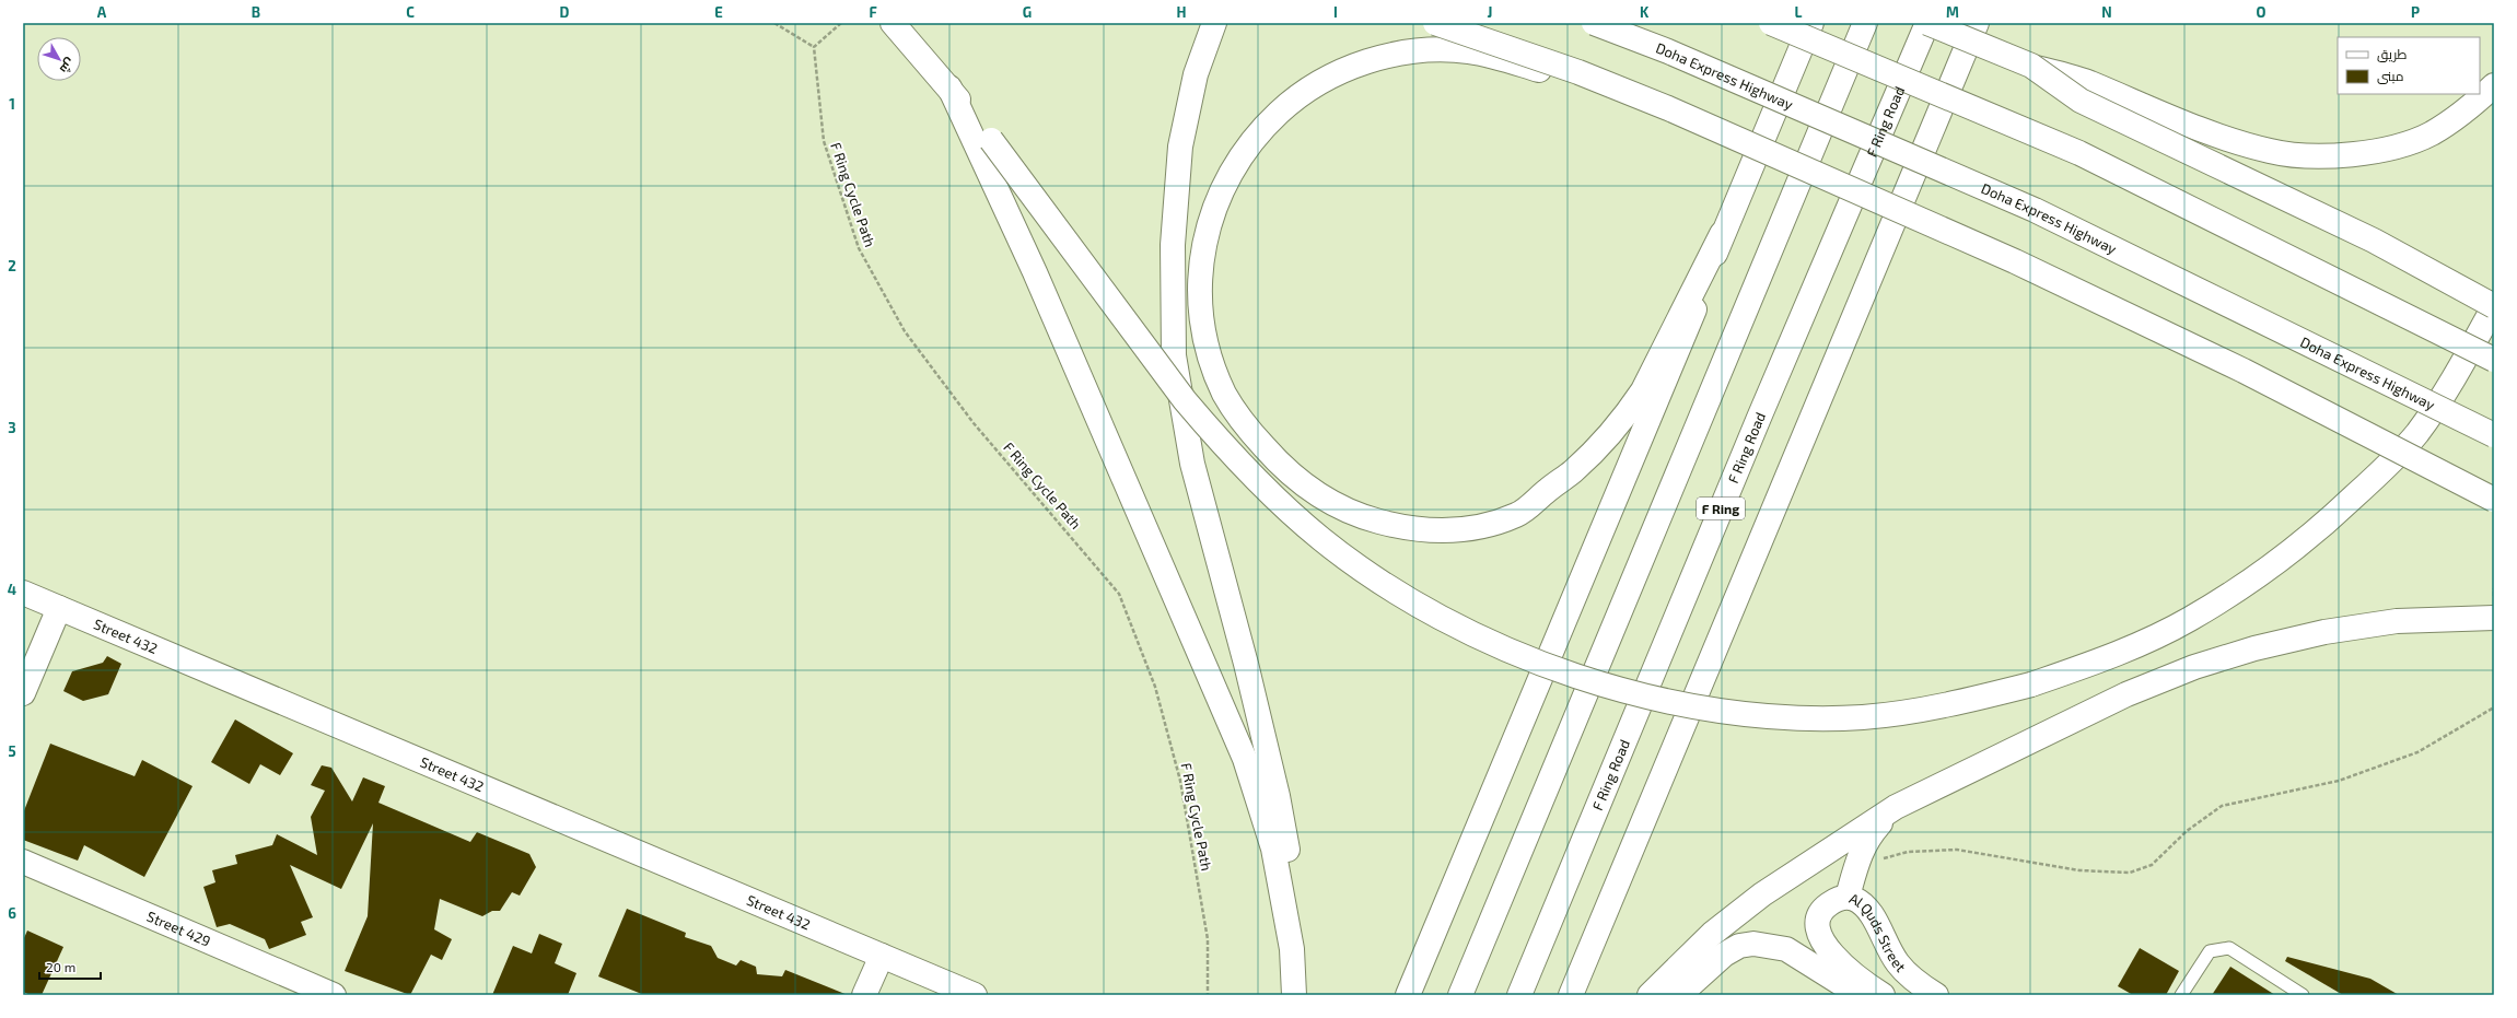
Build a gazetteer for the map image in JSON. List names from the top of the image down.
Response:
{
  "streets": {
    "main road": [
      "Doha Express Highway",
      "F Ring Road",
      "F Ring",
      "Street 432",
      "Street 429",
      "Al Quds Street"
    ],
    "path": ["F Ring Cycle Path"]
  },
  "legend": ["طريق", "مبنى"],
  "scale_bar": "20 m",
  "north": "bottom right",
  "grid": {
    "columns": [
      "A",
      "B",
      "C",
      "D",
      "E",
      "F",
      "G",
      "H",
      "I",
      "J",
      "K",
      "L",
      "M",
      "N",
      "O",
      "P"
    ],
    "rows": [
      "1",
      "2",
      "3",
      "4",
      "5",
      "6"
    ]
  }
}
